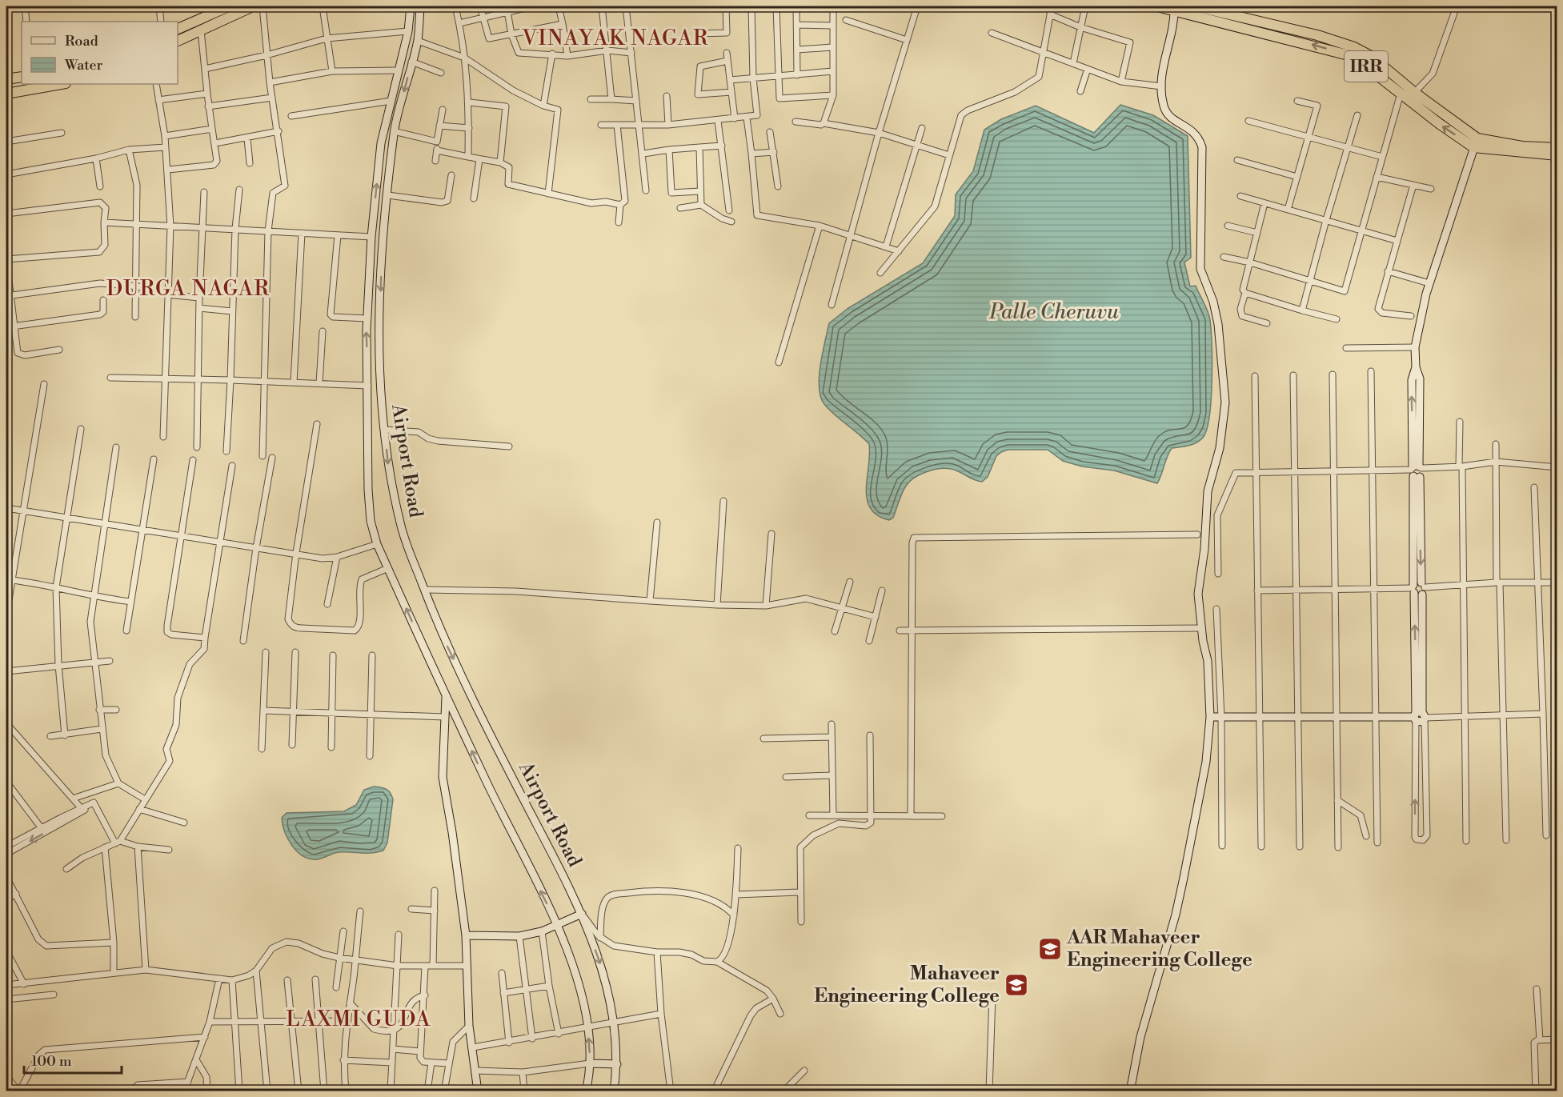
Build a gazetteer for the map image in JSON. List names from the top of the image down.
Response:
{
  "streets": {
    "highway": ["IRR"],
    "street": ["Airport Road"]
  },
  "districts": ["VINAYAK NAGAR", "DURGA NAGAR", "LAXMI GUDA"],
  "water": ["Palle Cheruvu"],
  "places": {
    "school or university": ["AAR Mahaveer Engineering College", "Mahaveer Engineering College"]
  },
  "legend": ["Road", "Water"],
  "scale_bar": "100 m"
}
